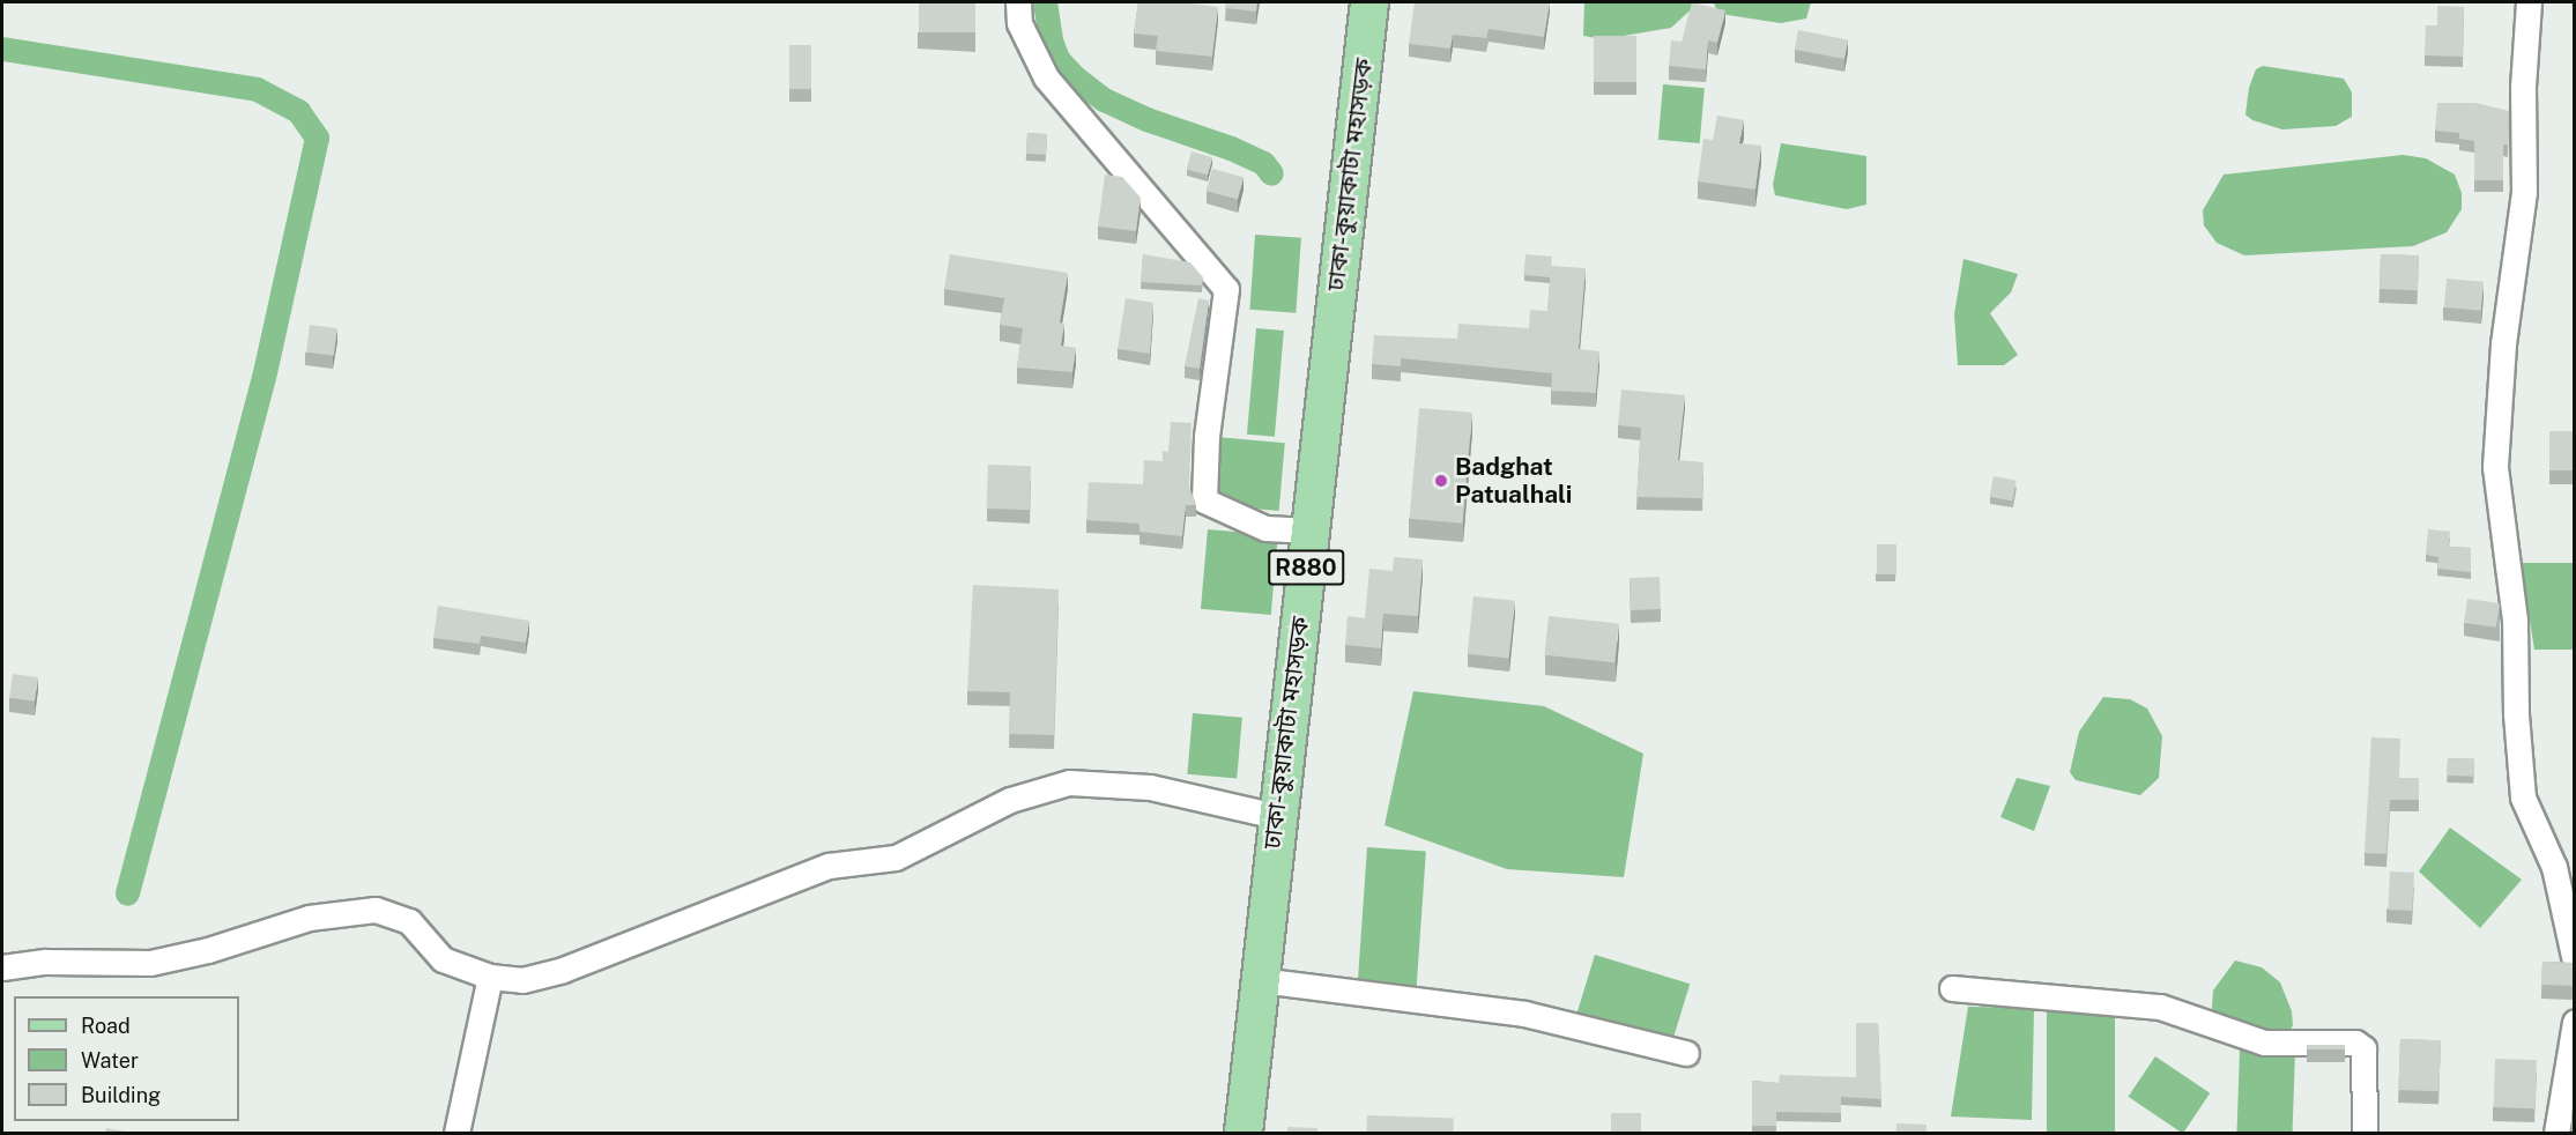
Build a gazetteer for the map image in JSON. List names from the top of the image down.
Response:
{
  "streets": {
    "main road": ["ঢাকা-কুয়াকাটা মহাসড়ক", "R880"]
  },
  "places": ["Badghat Patualhali"],
  "legend": ["Road", "Water", "Building"]
}
